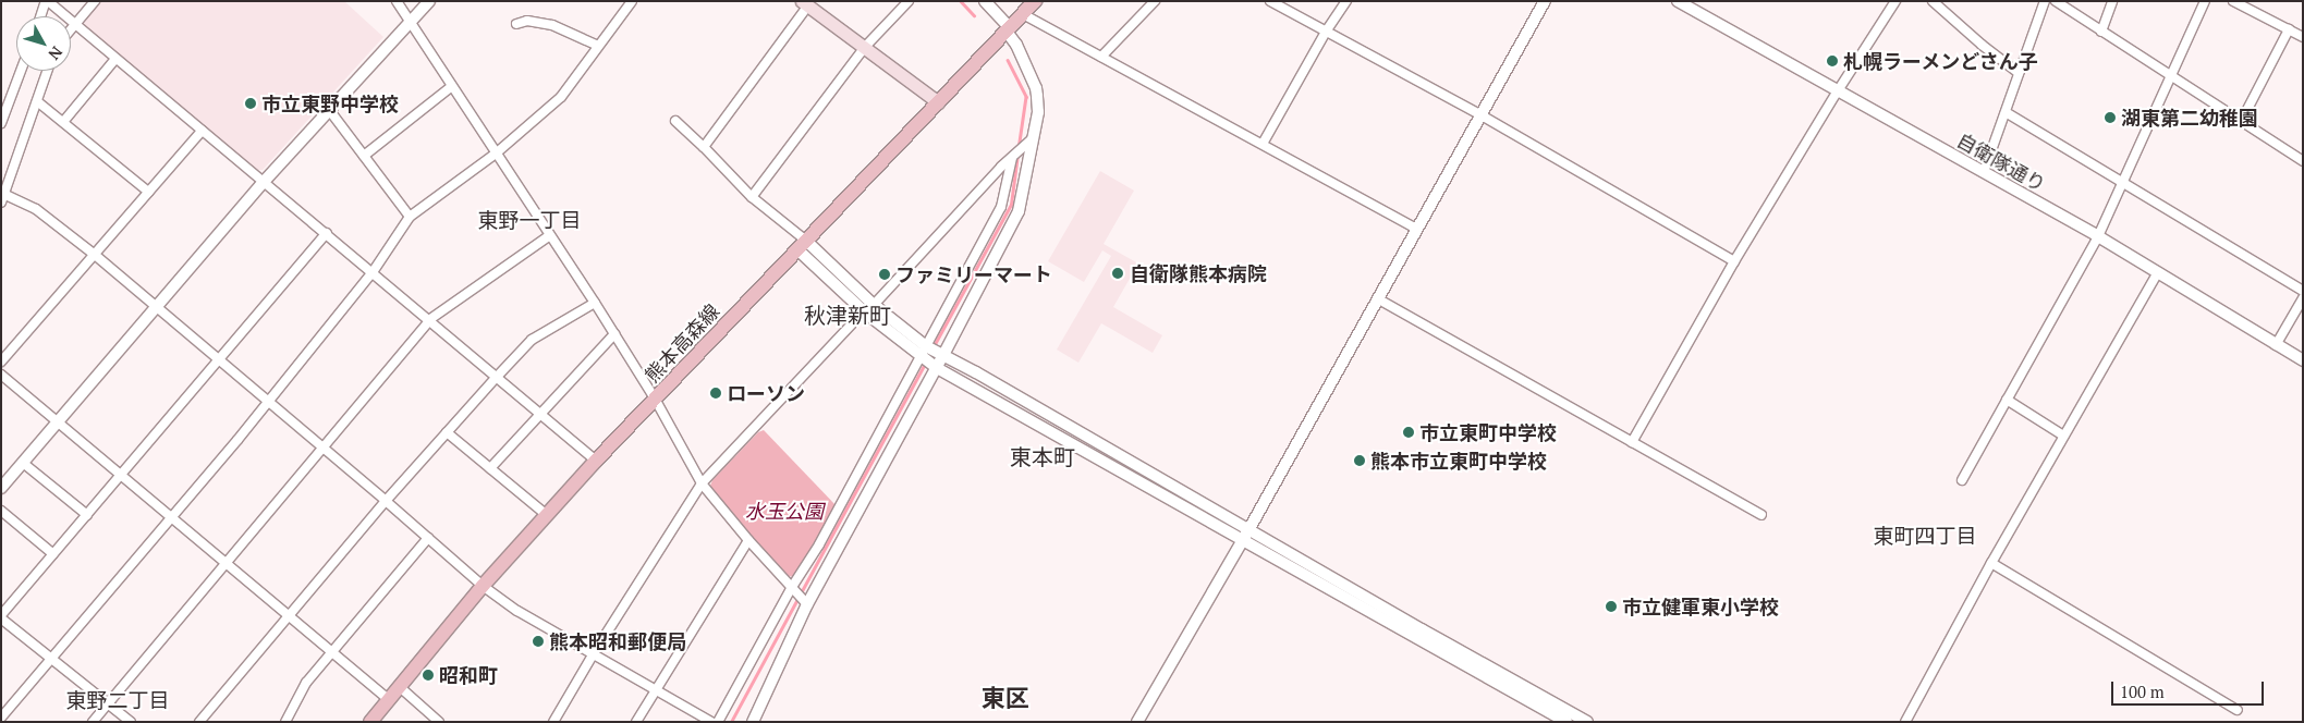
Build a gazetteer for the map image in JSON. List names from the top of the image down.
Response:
{
  "streets": {
    "main road": ["熊本高森線"],
    "street": ["自衛隊通り"]
  },
  "districts": [
    "東野一丁目",
    "秋津新町",
    "東本町",
    "東町四丁目",
    "東区",
    "東野二丁目"
  ],
  "parks": ["水玉公園"],
  "places": [
    "札幌ラーメンどさん子",
    "市立東野中学校",
    "湖東第二幼稚園",
    "自衛隊熊本病院",
    "ファミリーマート",
    "ローソン",
    "市立東町中学校",
    "熊本市立東町中学校",
    "市立健軍東小学校",
    "熊本昭和郵便局",
    "昭和町"
  ],
  "scale_bar": "100 m",
  "north": "bottom right"
}
